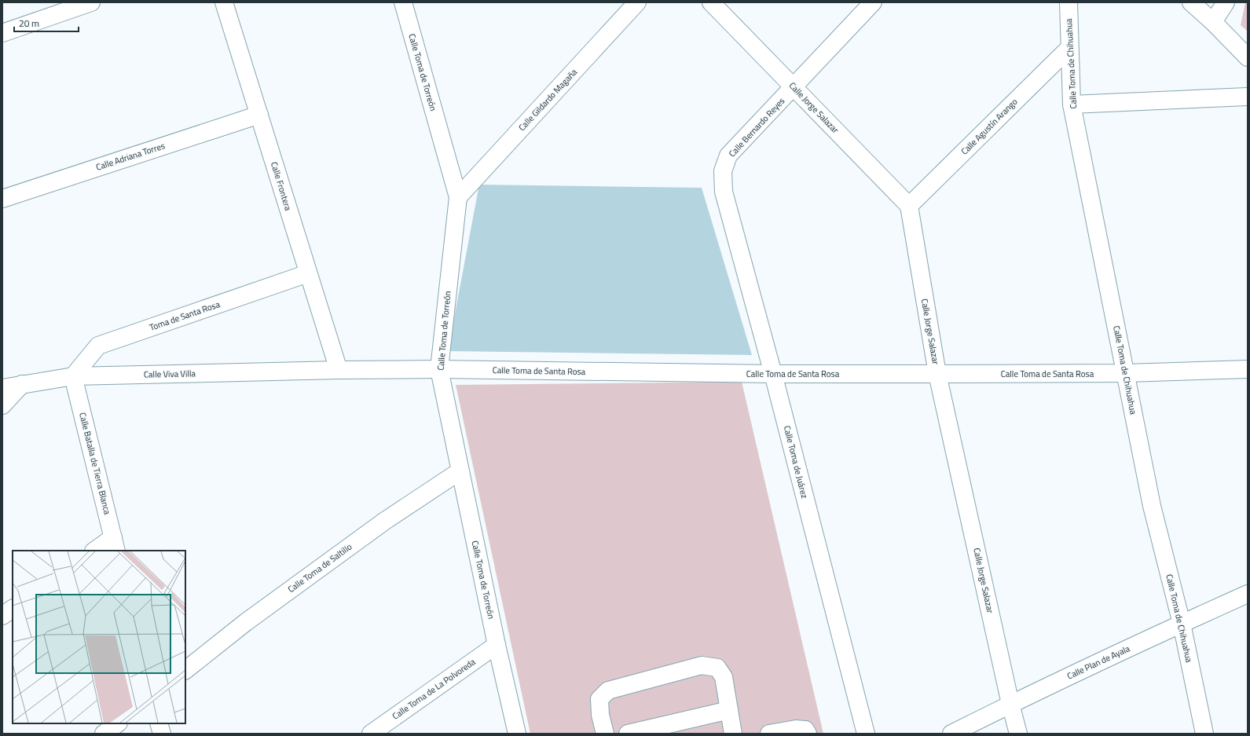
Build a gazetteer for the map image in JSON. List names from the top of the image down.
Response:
{
  "streets": {
    "street": [
      "Calle Toma de Chihuahua",
      "Calle Toma de Torreón",
      "Calle Gildardo Magaña",
      "Calle Jorge Salazar",
      "Calle Agustín Arango",
      "Calle Bernardo Reyes",
      "Calle Adriana Torres",
      "Calle Frontera",
      "Toma de Santa Rosa",
      "Calle Toma de Santa Rosa",
      "Calle Viva Villa",
      "Calle Toma de Juárez",
      "Calle Batalla de Tierra Blanca",
      "Calle Toma de Saltillo",
      "Calle Plan de Ayala",
      "Calle Toma de La Polvoreda"
    ]
  },
  "crossings": [
    ["Calle Toma de Chihuahua", "Calle Agustín Arango"],
    ["Calle Toma de Chihuahua", "Calle Toma de Santa Rosa"],
    ["Calle Toma de Chihuahua", "Calle Plan de Ayala"],
    ["Calle Toma de Torreón", "Calle Gildardo Magaña"],
    ["Calle Toma de Torreón", "Calle Toma de Santa Rosa"],
    ["Calle Toma de Torreón", "Calle Toma de Saltillo"],
    ["Calle Toma de Torreón", "Calle Toma de La Polvoreda"],
    ["Calle Jorge Salazar", "Calle Agustín Arango"],
    ["Calle Jorge Salazar", "Calle Bernardo Reyes"],
    ["Calle Jorge Salazar", "Calle Toma de Santa Rosa"],
    ["Calle Jorge Salazar", "Calle Plan de Ayala"],
    ["Calle Bernardo Reyes", "Calle Toma de Juárez"],
    ["Calle Adriana Torres", "Calle Frontera"],
    ["Calle Frontera", "Toma de Santa Rosa"],
    ["Calle Frontera", "Calle Toma de Santa Rosa"],
    ["Calle Frontera", "Calle Viva Villa"],
    ["Toma de Santa Rosa", "Calle Viva Villa"],
    ["Toma de Santa Rosa", "Calle Batalla de Tierra Blanca"],
    ["Calle Toma de Santa Rosa", "Calle Viva Villa"],
    ["Calle Toma de Santa Rosa", "Calle Toma de Juárez"],
    ["Calle Viva Villa", "Calle Batalla de Tierra Blanca"]
  ],
  "scale_bar": "20 m"
}
